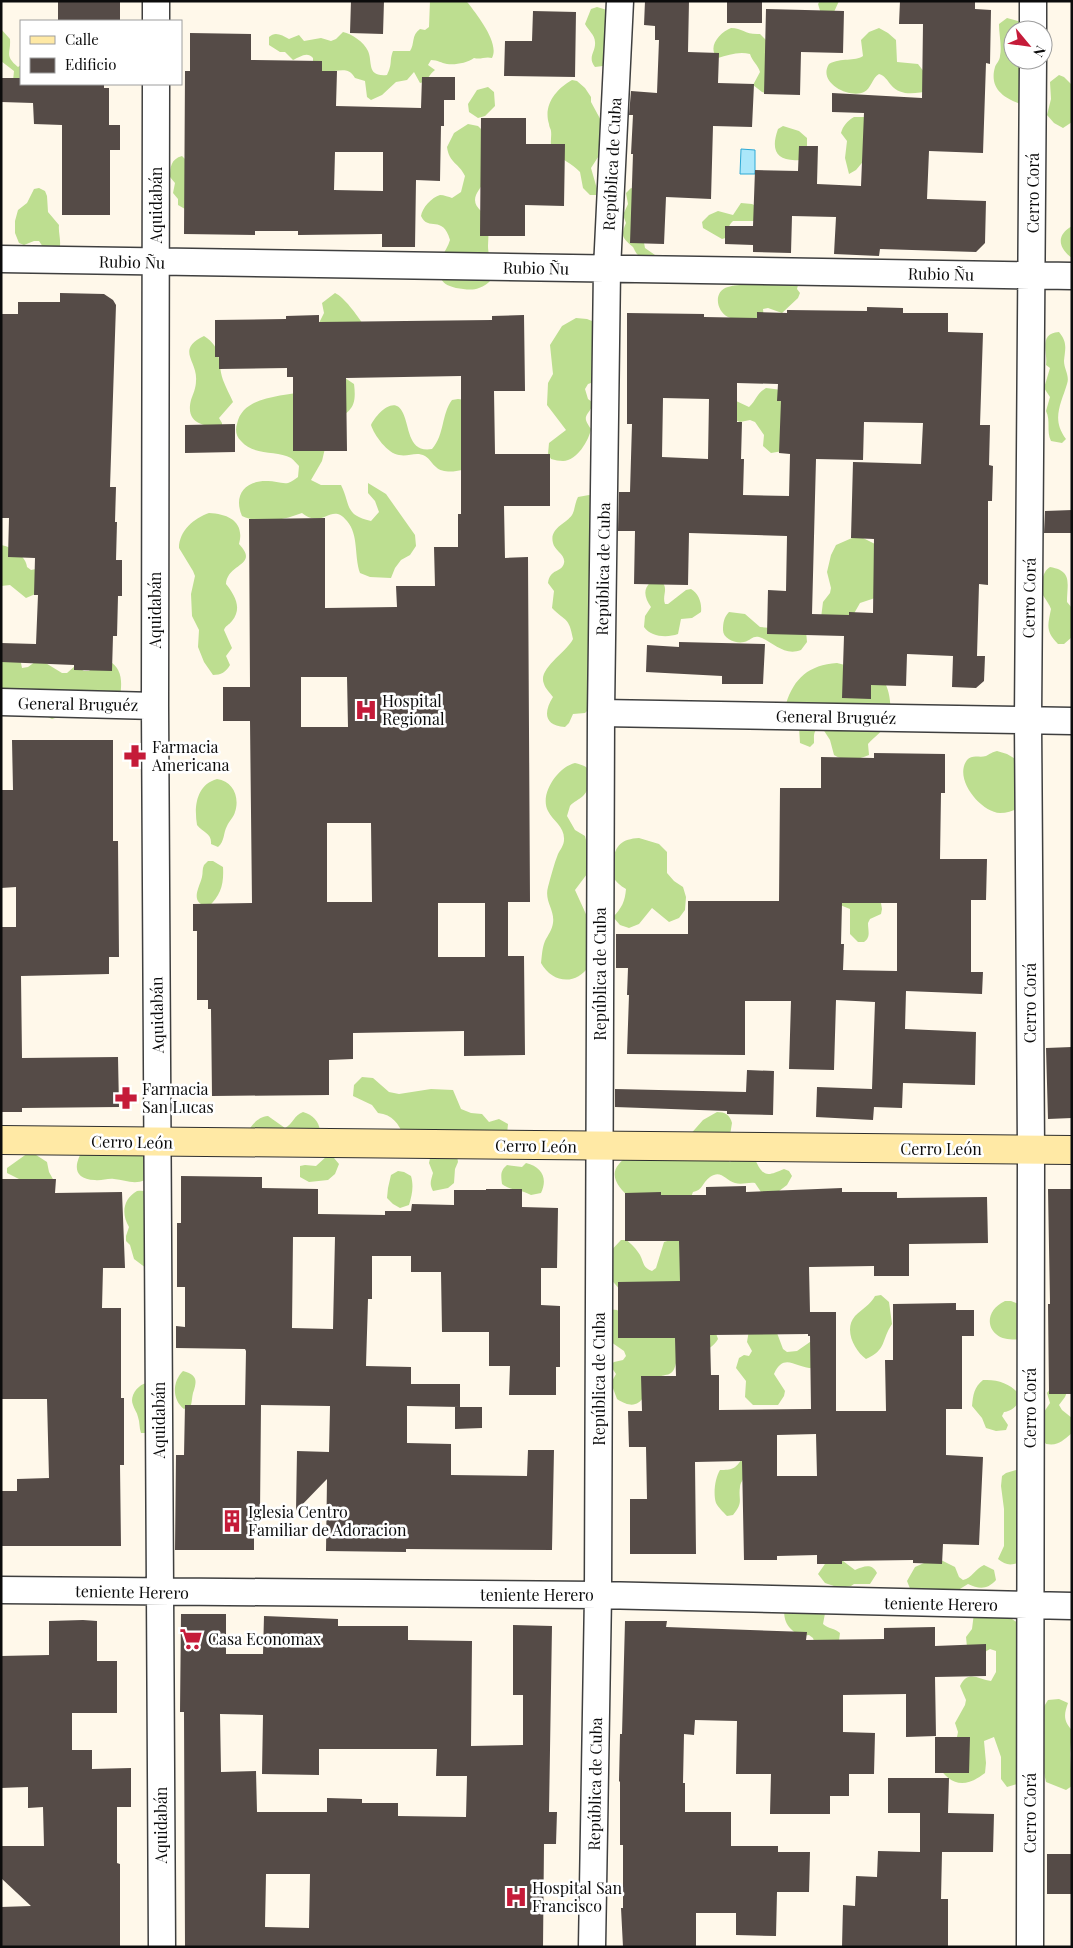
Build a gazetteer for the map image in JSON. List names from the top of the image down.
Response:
{
  "streets": {
    "street": [
      "República de Cuba",
      "Cerro Corá",
      "Aquidabán",
      "Rubio Ñu",
      "General Bruguéz",
      "Cerro León",
      "teniente Herero"
    ]
  },
  "crossings": [
    ["República de Cuba", "Rubio Ñu"],
    ["República de Cuba", "General Bruguéz"],
    ["República de Cuba", "Cerro León"],
    ["República de Cuba", "teniente Herero"],
    ["Cerro Corá", "Rubio Ñu"],
    ["Cerro Corá", "General Bruguéz"],
    ["Cerro Corá", "Cerro León"],
    ["Cerro Corá", "teniente Herero"],
    ["Aquidabán", "Rubio Ñu"],
    ["Aquidabán", "General Bruguéz"],
    ["Aquidabán", "Cerro León"],
    ["Aquidabán", "teniente Herero"]
  ],
  "places": {
    "hospital": ["Hospital Regional", "Hospital San Francisco"],
    "pharmacy": ["Farmacia Americana", "Farmacia San Lucas"],
    "building": ["Iglesia Centro Familiar de Adoracion"],
    "supermarket": ["Casa Economax"]
  },
  "legend": ["Calle", "Edificio"],
  "north": "bottom right"
}
